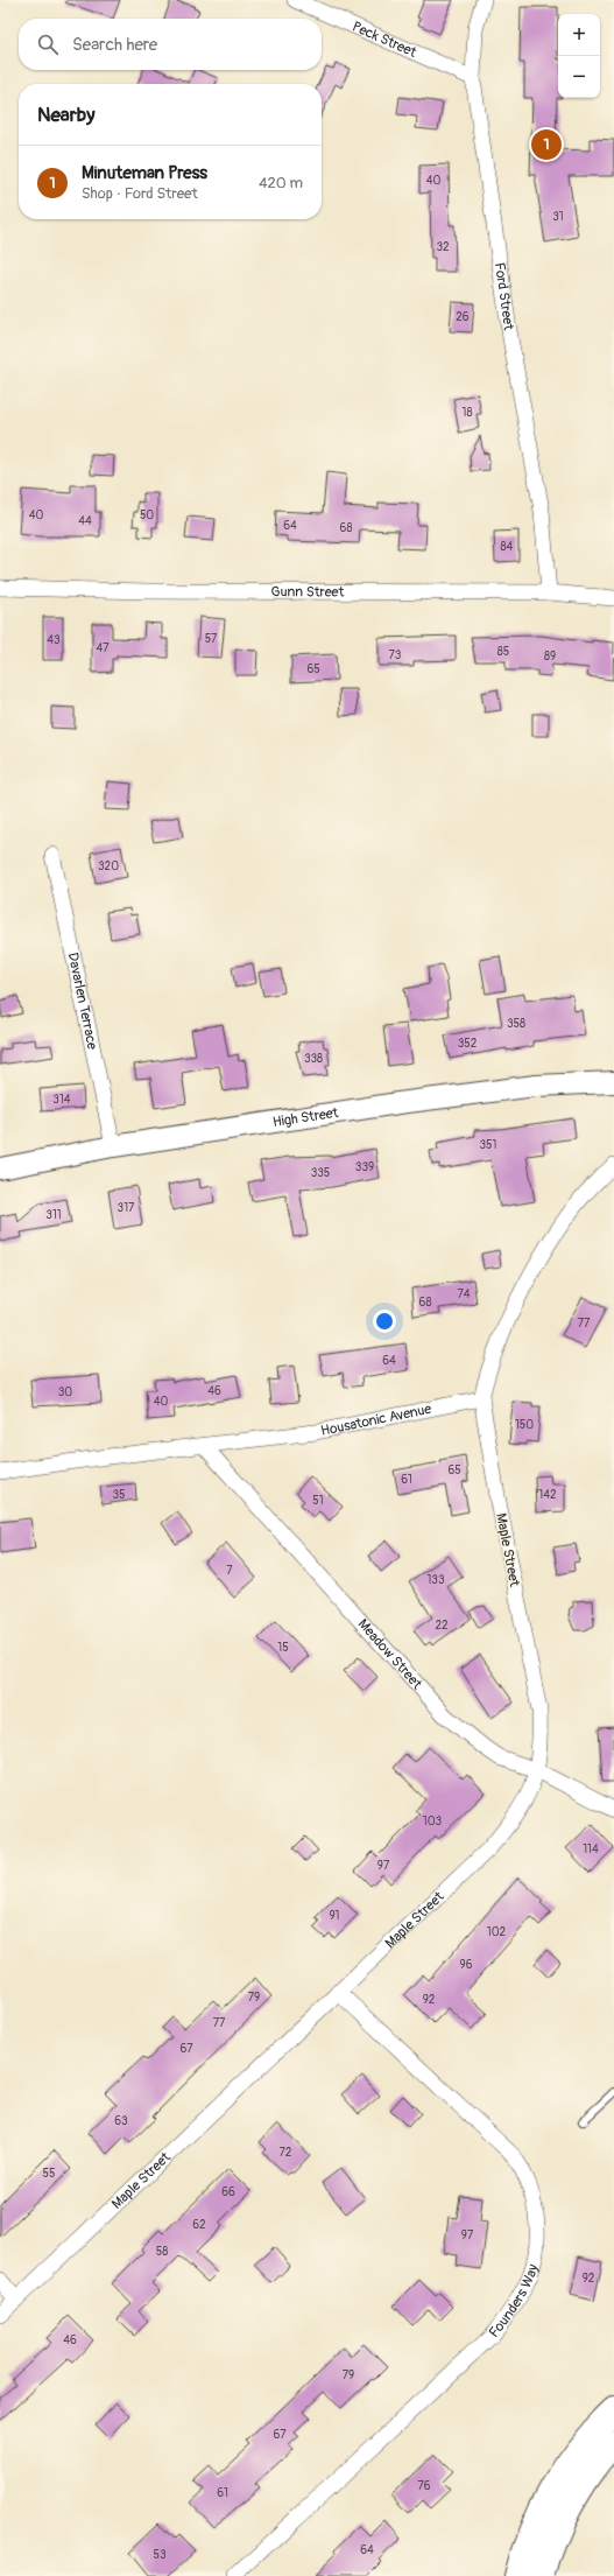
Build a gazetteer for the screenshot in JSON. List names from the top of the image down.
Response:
{
  "streets": {
    "main road": ["High Street"],
    "street": [
      "Peck Street",
      "Ford Street",
      "Gunn Street",
      "Davarlen Terrace",
      "Housatonic Avenue",
      "Maple Street",
      "Meadow Street",
      "Founders Way"
    ]
  },
  "crossings": [
    ["Peck Street", "Ford Street"],
    ["Ford Street", "Gunn Street"],
    ["Davarlen Terrace", "High Street"],
    ["Housatonic Avenue", "Maple Street"],
    ["Housatonic Avenue", "Meadow Street"],
    ["Maple Street", "Meadow Street"],
    ["Maple Street", "Founders Way"]
  ],
  "house_numbers": [
    "40",
    "31",
    "32",
    "26",
    "18",
    "40",
    "50",
    "44",
    "64",
    "68",
    "84",
    "57",
    "43",
    "47",
    "85",
    "73",
    "89",
    "65",
    "320",
    "358",
    "352",
    "338",
    "314",
    "351",
    "339",
    "335",
    "317",
    "311",
    "74",
    "68",
    "77",
    "64",
    "46",
    "30",
    "40",
    "150",
    "65",
    "61",
    "35",
    "142",
    "51",
    "7",
    "133",
    "22",
    "15",
    "103",
    "114",
    "97",
    "91",
    "102",
    "96",
    "79",
    "92",
    "77",
    "67",
    "63",
    "72",
    "55",
    "66",
    "62",
    "97",
    "58",
    "92",
    "46",
    "79",
    "67",
    "76",
    "61",
    "64",
    "53"
  ],
  "page": {
    "map_buttons": ["+", "−"],
    "search": "Search here",
    "heading": "Nearby",
    "pins": "1",
    "list": [
      {
        "mark": "1",
        "name": "Minuteman Press",
        "note": "Shop · Ford Street",
        "value": "420 m"
      }
    ]
  }
}
